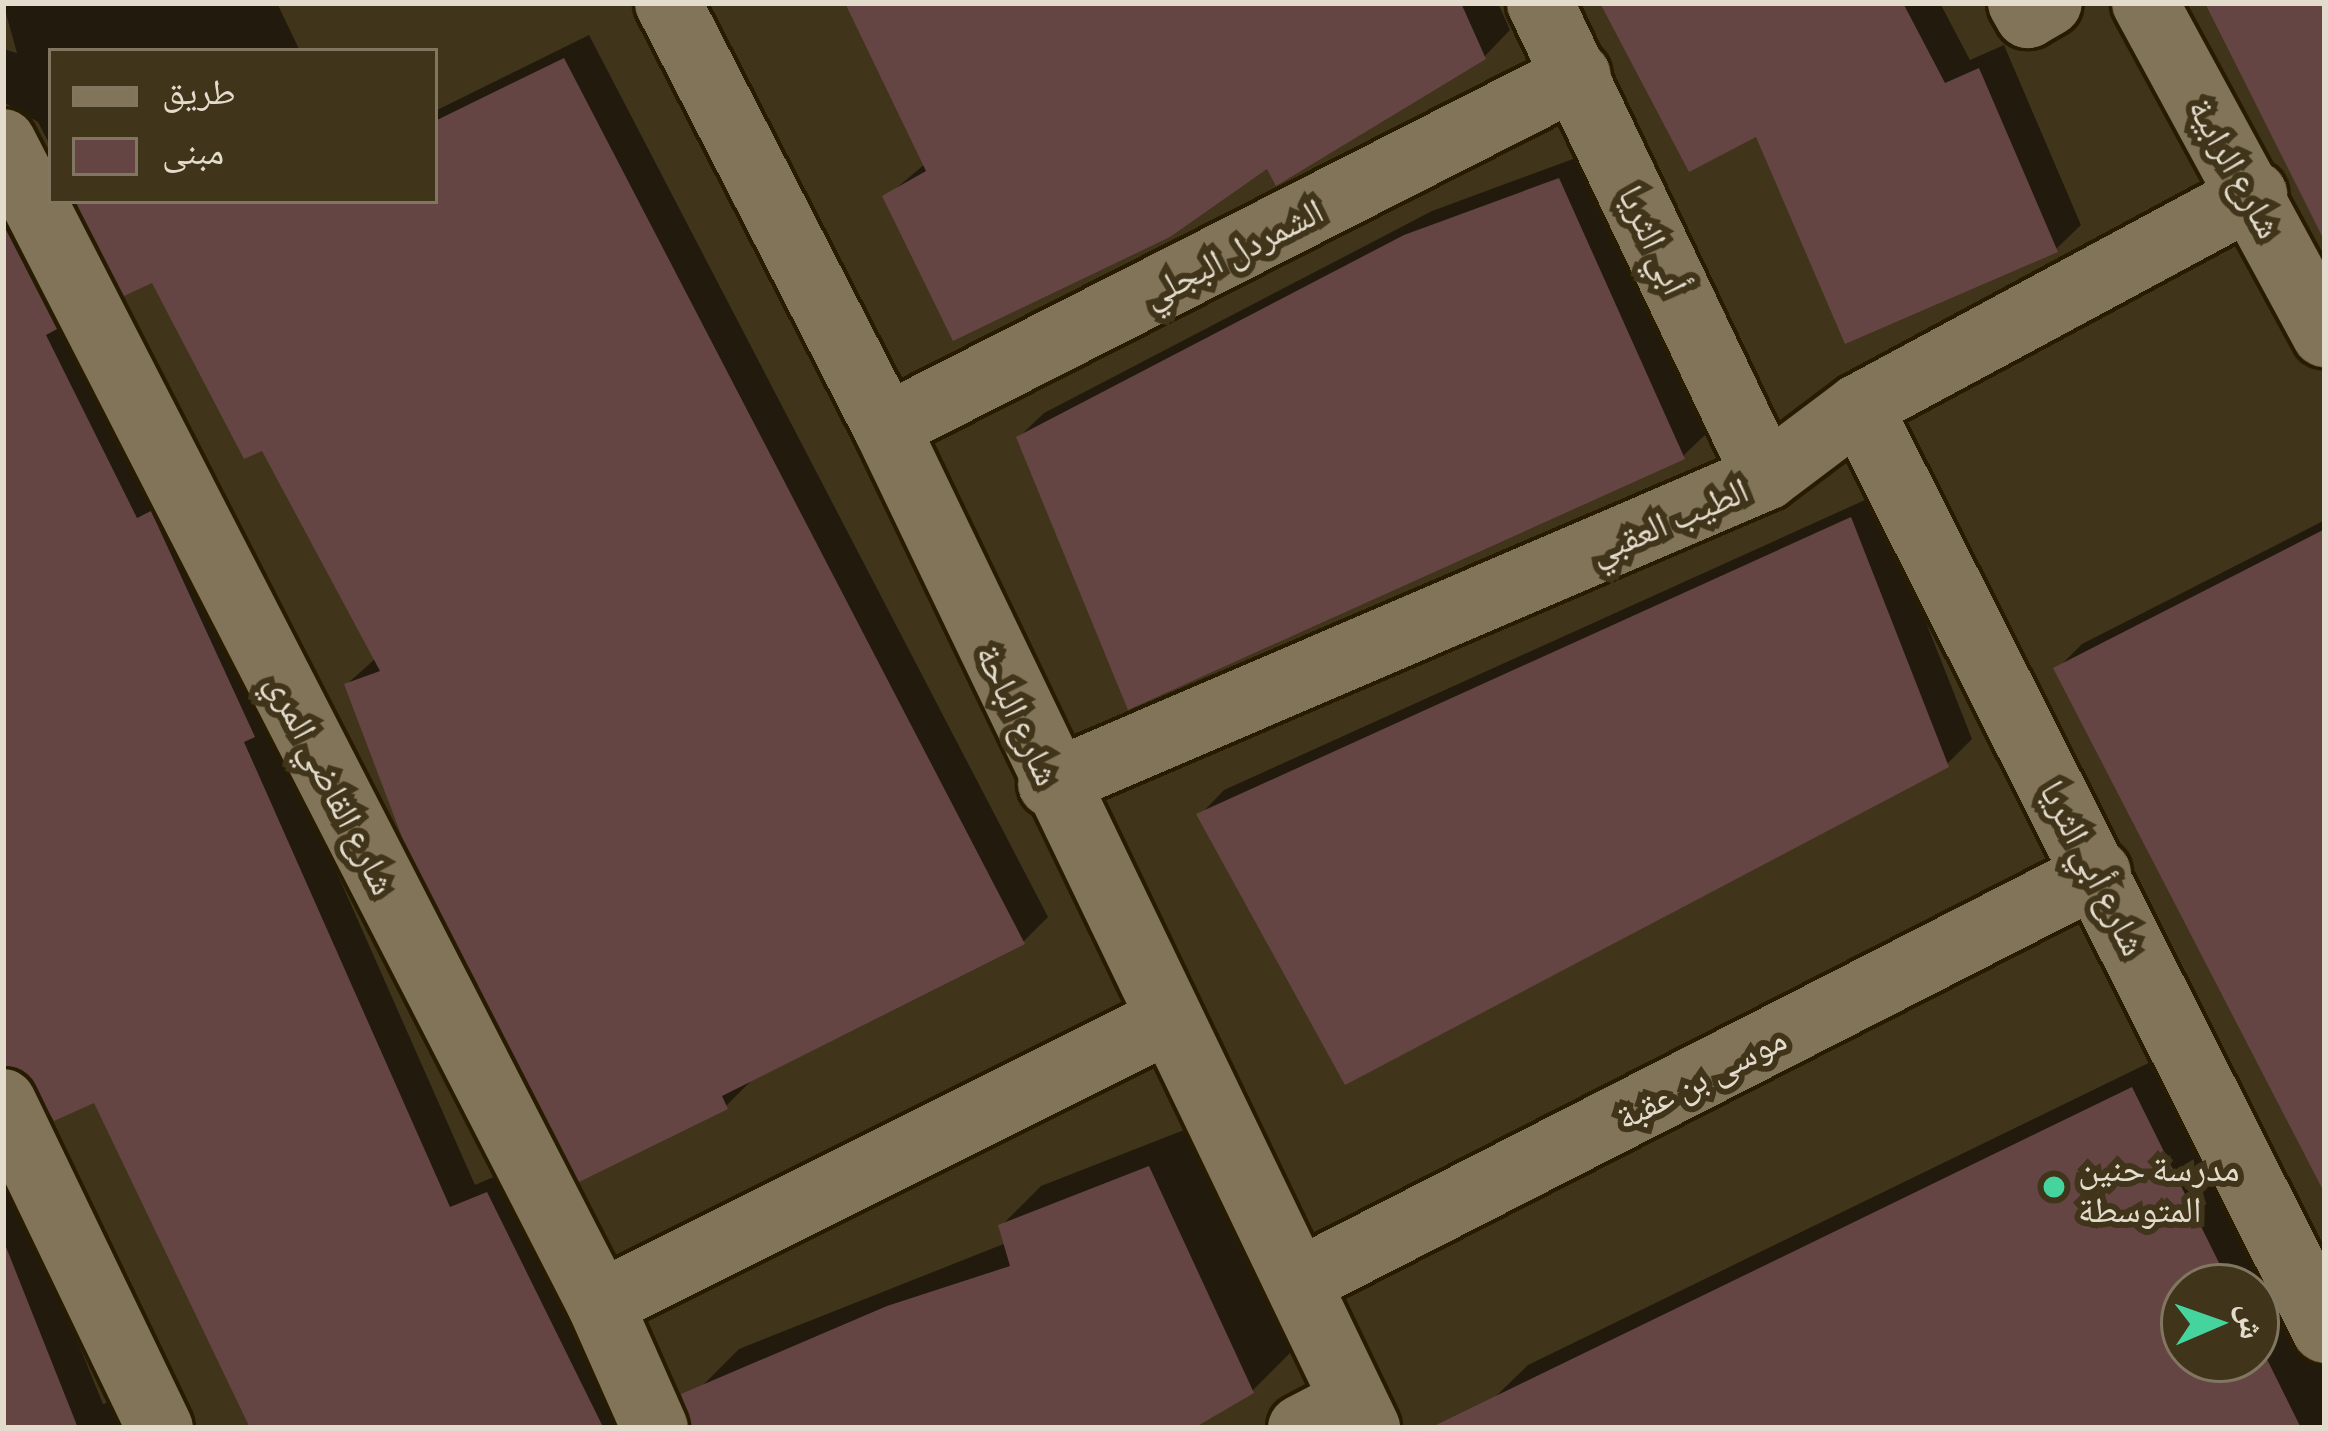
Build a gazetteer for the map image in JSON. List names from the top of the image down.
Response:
{
  "streets": {
    "street": [
      "شارع الرابية",
      "أبي الثريا",
      "الشمردل البجلي",
      "الطيب العقبي",
      "شارع الباحة",
      "شارع القاضي المري",
      "شارع أبي الثريا",
      "موسى بن عقبة"
    ]
  },
  "crossings": [
    ["شارع الرابية", "الطيب العقبي"],
    ["أبي الثريا", "الشمردل البجلي"],
    ["أبي الثريا", "الطيب العقبي"],
    ["الشمردل البجلي", "شارع الباحة"],
    ["الطيب العقبي", "شارع الباحة"],
    ["الطيب العقبي", "شارع أبي الثريا"],
    ["شارع الباحة", "موسى بن عقبة"],
    ["شارع أبي الثريا", "موسى بن عقبة"]
  ],
  "places": ["مدرسة حنين المتوسطة"],
  "legend": ["طريق", "مبنى"],
  "north": "right"
}
